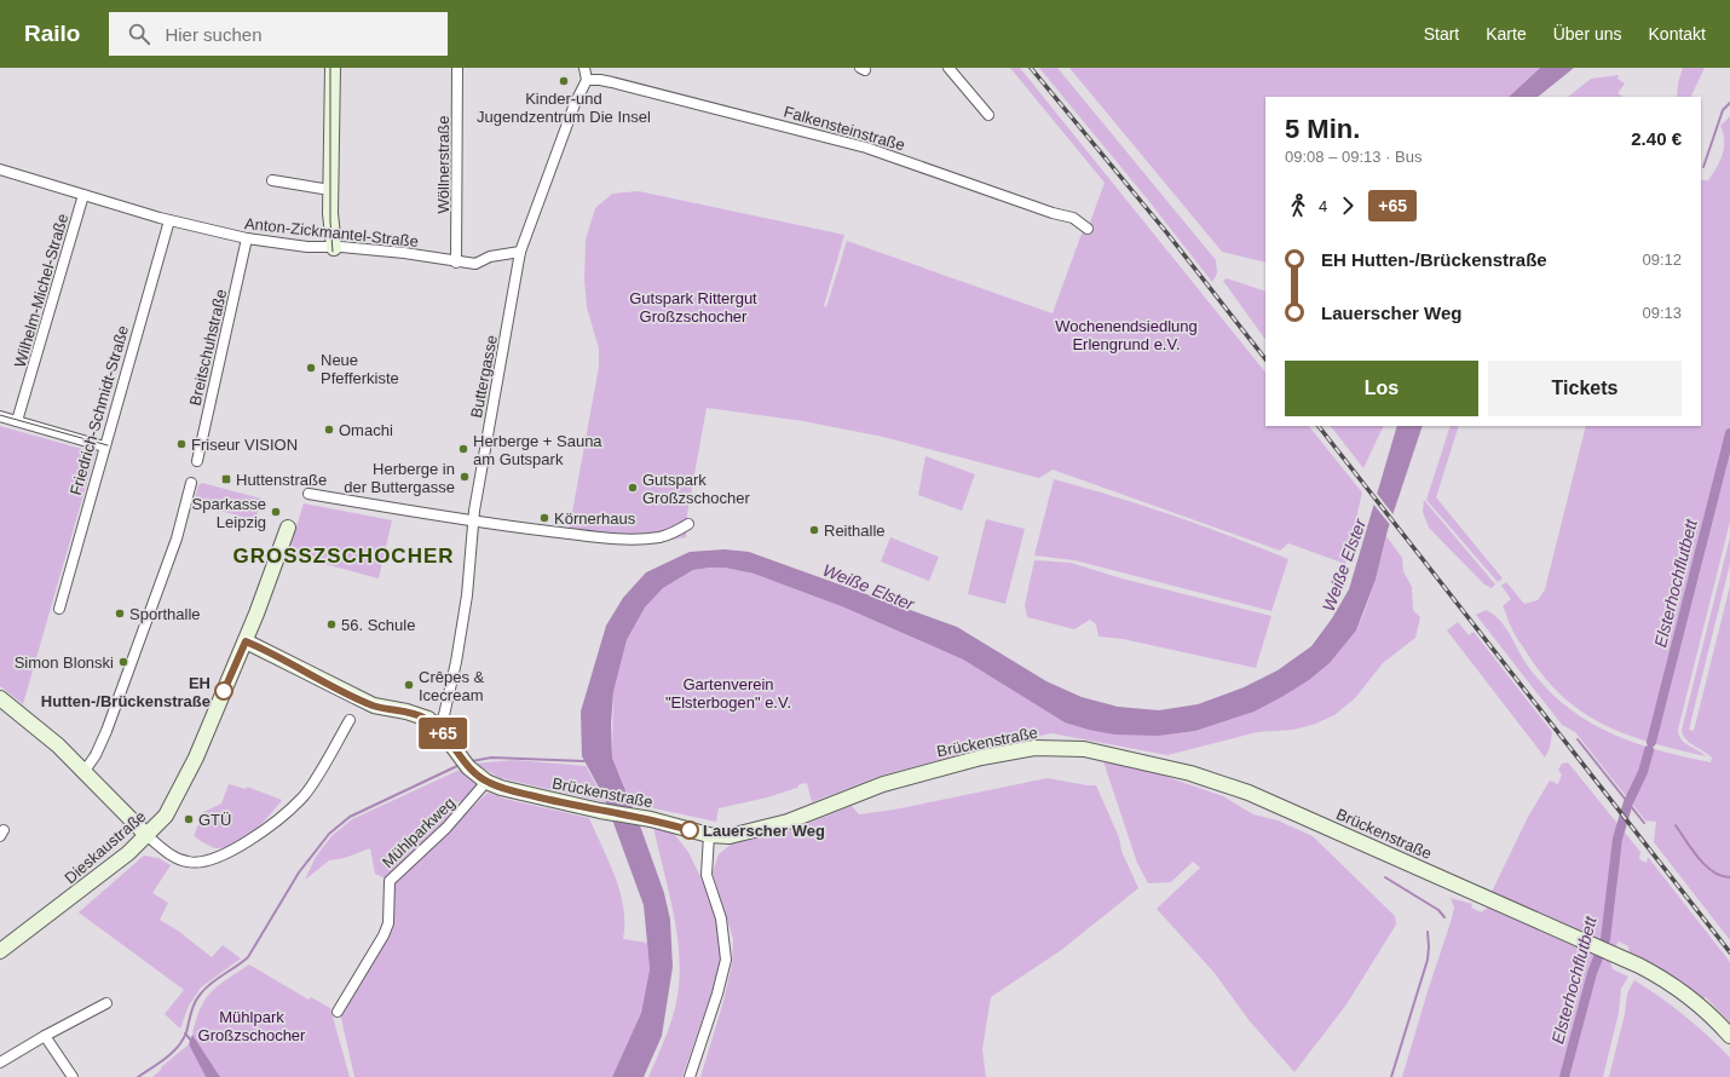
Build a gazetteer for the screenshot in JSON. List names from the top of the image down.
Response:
{
  "streets": {
    "main road": ["Brückenstraße", "Dieskaustraße"],
    "street": [
      "Falkensteinstraße",
      "Wöllnerstraße",
      "Anton-Zickmantel-Straße",
      "Wilhelm-Michel-Straße",
      "Breitschuhstraße",
      "Buttergasse",
      "Friedrich-Schmidt-Straße",
      "Mühlparkweg"
    ]
  },
  "crossings": [
    ["Falkensteinstraße", "Buttergasse"],
    ["Wöllnerstraße", "Anton-Zickmantel-Straße"],
    ["Anton-Zickmantel-Straße", "Wilhelm-Michel-Straße"],
    ["Anton-Zickmantel-Straße", "Breitschuhstraße"],
    ["Anton-Zickmantel-Straße", "Buttergasse"],
    ["Anton-Zickmantel-Straße", "Friedrich-Schmidt-Straße"],
    ["Buttergasse", "Brückenstraße"],
    ["Brückenstraße", "Mühlparkweg"],
    ["Brückenstraße", "Dieskaustraße"]
  ],
  "districts": ["GROSSZSCHOCHER"],
  "water": ["Weiße Elster", "Elsterhochflutbett"],
  "parks": [
    "Gutspark Rittergut Großzschocher",
    "Wochenendsiedlung Erlengrund e.V.",
    "Gartenverein \"Elsterbogen\" e.V.",
    "Mühlpark Großzschocher"
  ],
  "places": {
    "other": [
      "Kinder-und Jugendzentrum Die Insel",
      "Neue Pfefferkiste",
      "Omachi",
      "Friseur VISION",
      "Herberge + Sauna am Gutspark",
      "Herberge in der Buttergasse",
      "Gutspark Großzschocher",
      "Sparkasse Leipzig",
      "Körnerhaus",
      "Reithalle",
      "Sporthalle",
      "56. Schule",
      "Simon Blonski",
      "Crêpes & Icecream",
      "EH Hutten-/Brückenstraße",
      "GTÜ",
      "Lauerscher Weg"
    ],
    "transit": ["Huttenstraße"]
  },
  "lines": ["bus line +65"],
  "page": {
    "header": "Railo",
    "search": "Hier suchen",
    "nav": [
      "Start",
      "Karte",
      "Über uns",
      "Kontakt"
    ],
    "on_map": "+65",
    "heading": ["5 Min.", "09:08 – 09:13 · Bus", "2.40 €"],
    "legs": ["4", "+65"],
    "list": [
      {
        "name": "EH Hutten-/Brückenstraße",
        "value": "09:12"
      },
      {
        "name": "Lauerscher Weg",
        "value": "09:13"
      }
    ],
    "buttons": ["Los", "Tickets"]
  }
}
